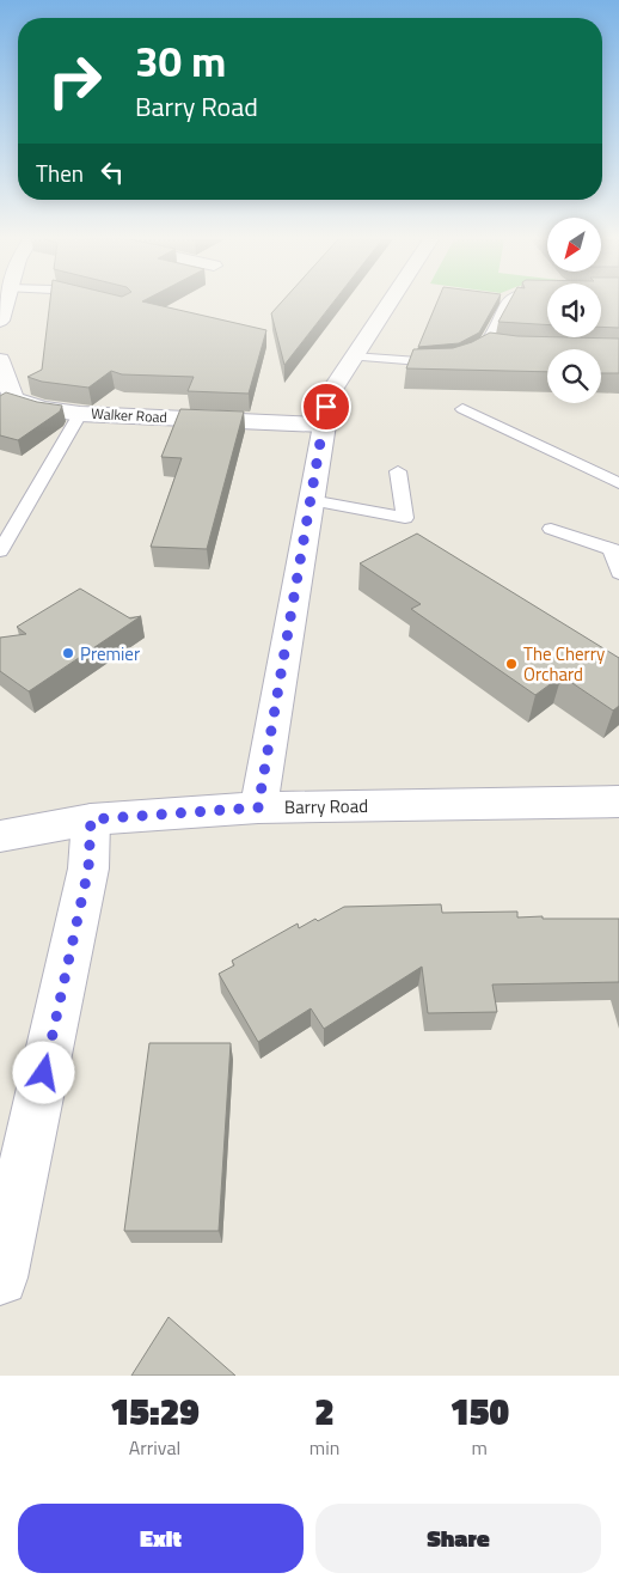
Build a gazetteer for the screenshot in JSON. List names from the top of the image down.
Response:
{
  "streets": {
    "street": ["Walker Road", "Barry Road"]
  },
  "places": ["Premier", "The Cherry Orchard"],
  "north": "bottom left",
  "page": {
    "turn": ["30 m", "Barry Road"],
    "then": "Then",
    "eta": [
      "15:29",
      "Arrival",
      "2",
      "min",
      "150",
      "m"
    ],
    "buttons": ["Exit", "Share"]
  }
}
